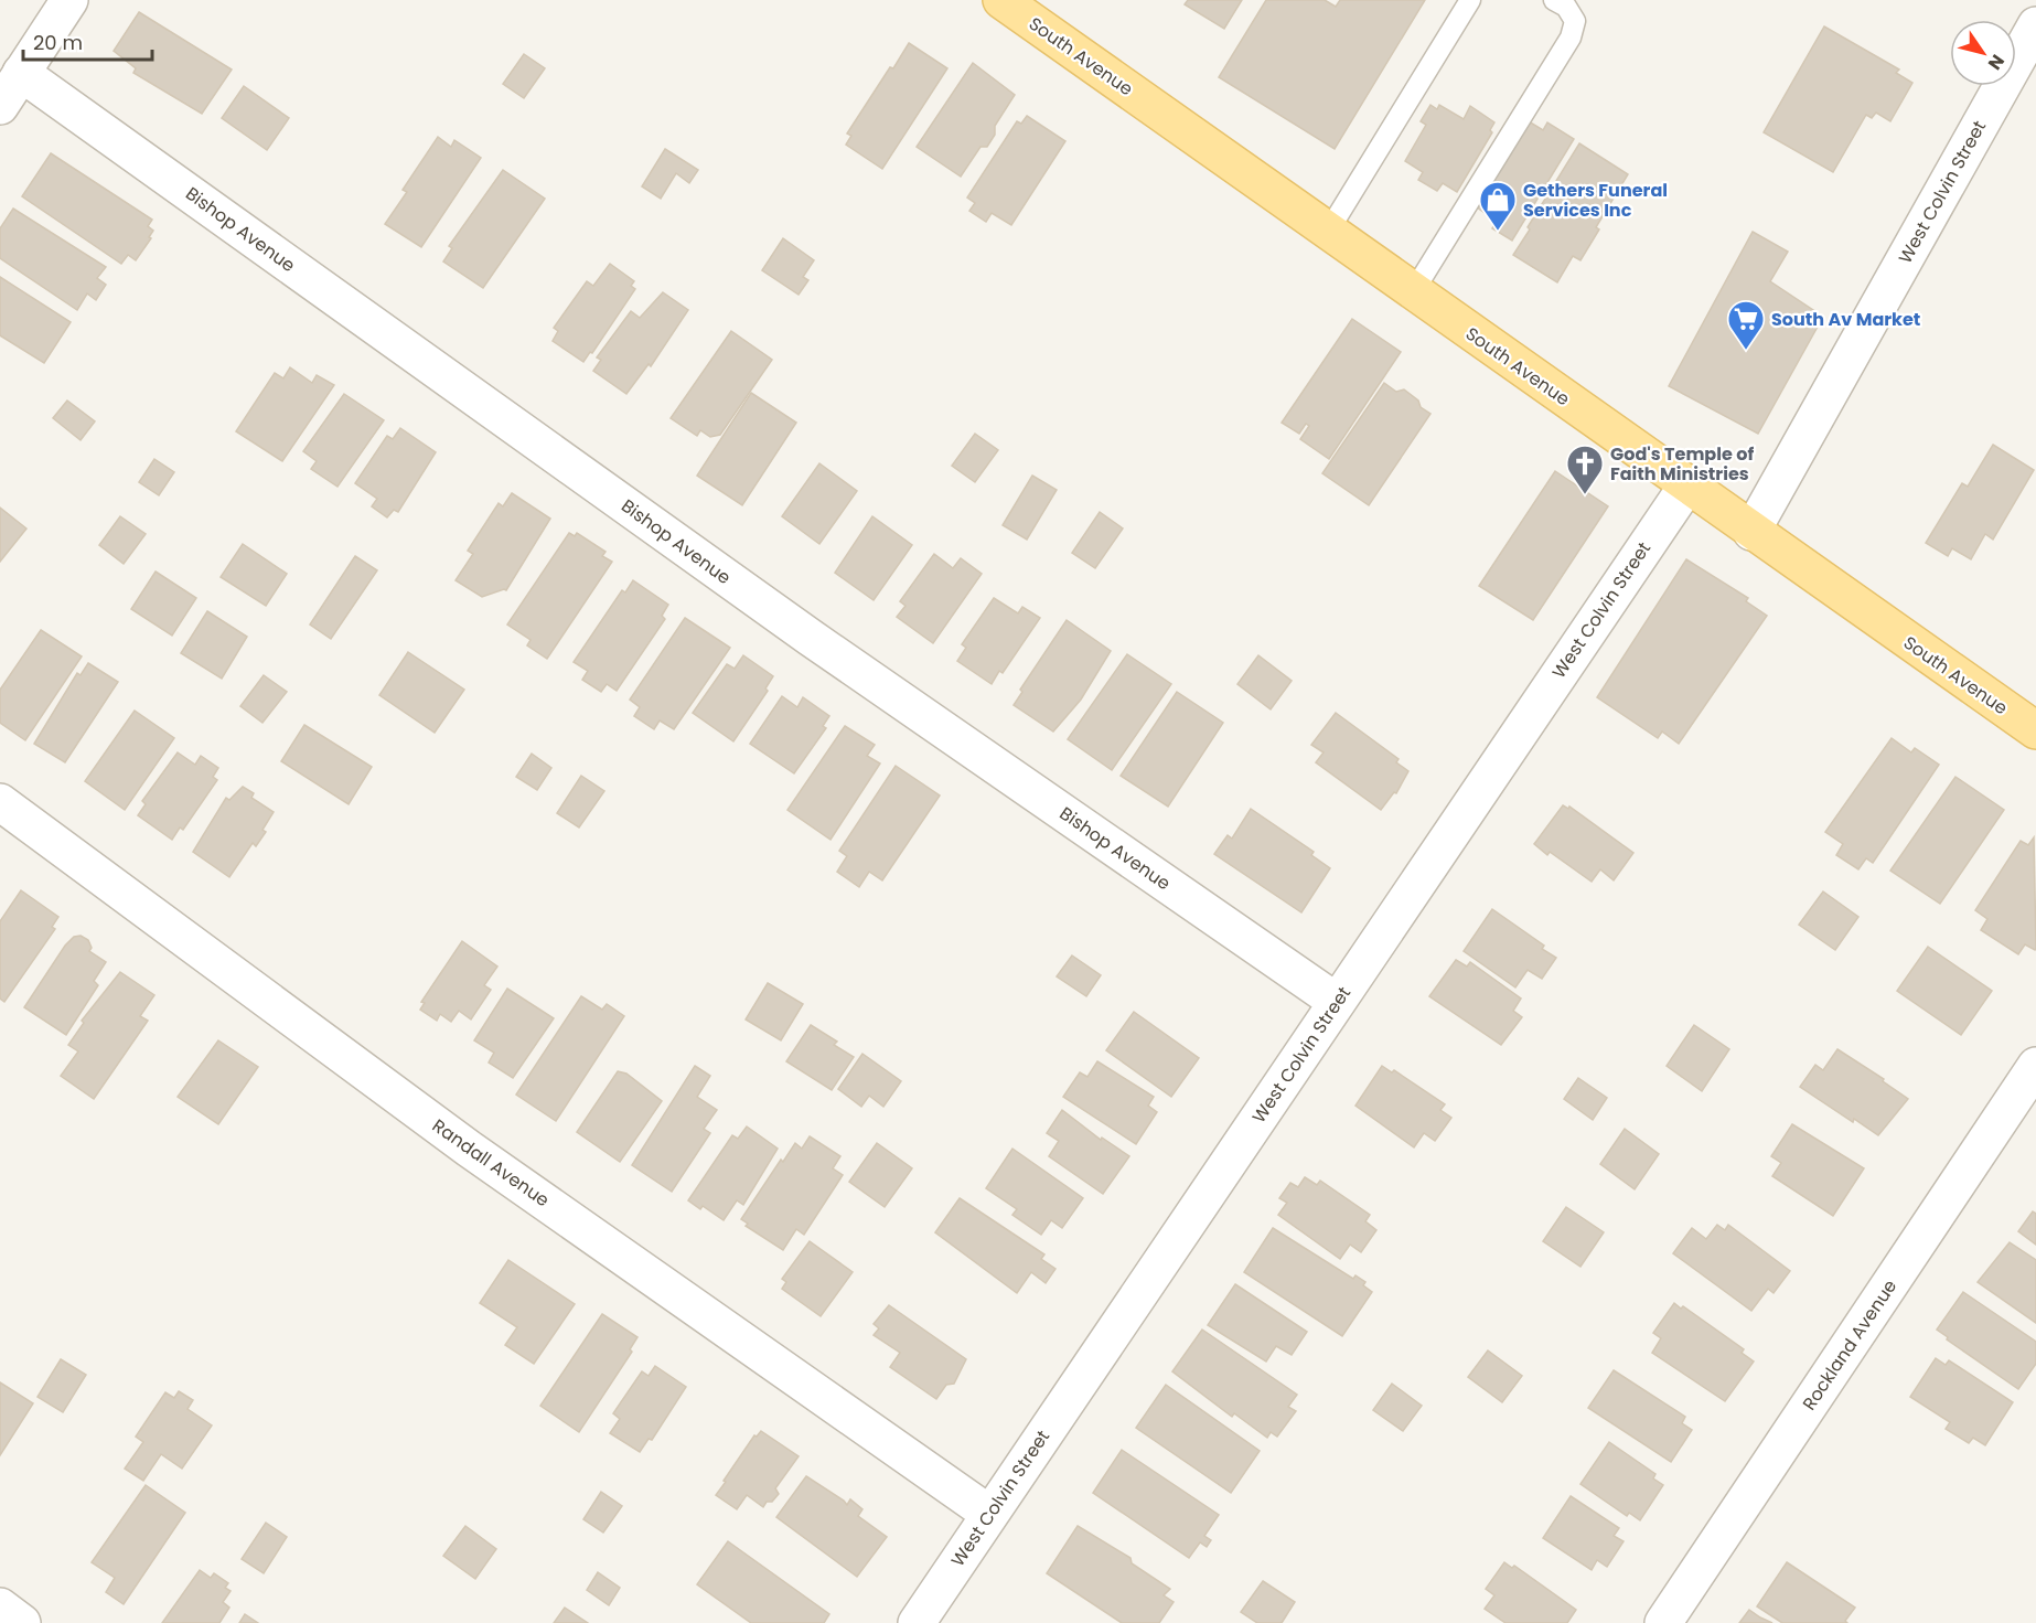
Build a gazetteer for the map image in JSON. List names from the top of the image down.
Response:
{
  "streets": {
    "main road": ["South Avenue"],
    "street": [
      "West Colvin Street",
      "Bishop Avenue",
      "Randall Avenue",
      "Rockland Avenue"
    ]
  },
  "crossings": [
    ["South Avenue", "West Colvin Street"],
    ["West Colvin Street", "Bishop Avenue"],
    ["West Colvin Street", "Randall Avenue"]
  ],
  "places": {
    "shop": ["Gethers Funeral Services Inc"],
    "supermarket": ["South Av Market"],
    "church": ["God's Temple of Faith Ministries"]
  },
  "scale_bar": "20 m",
  "north": "bottom right"
}
